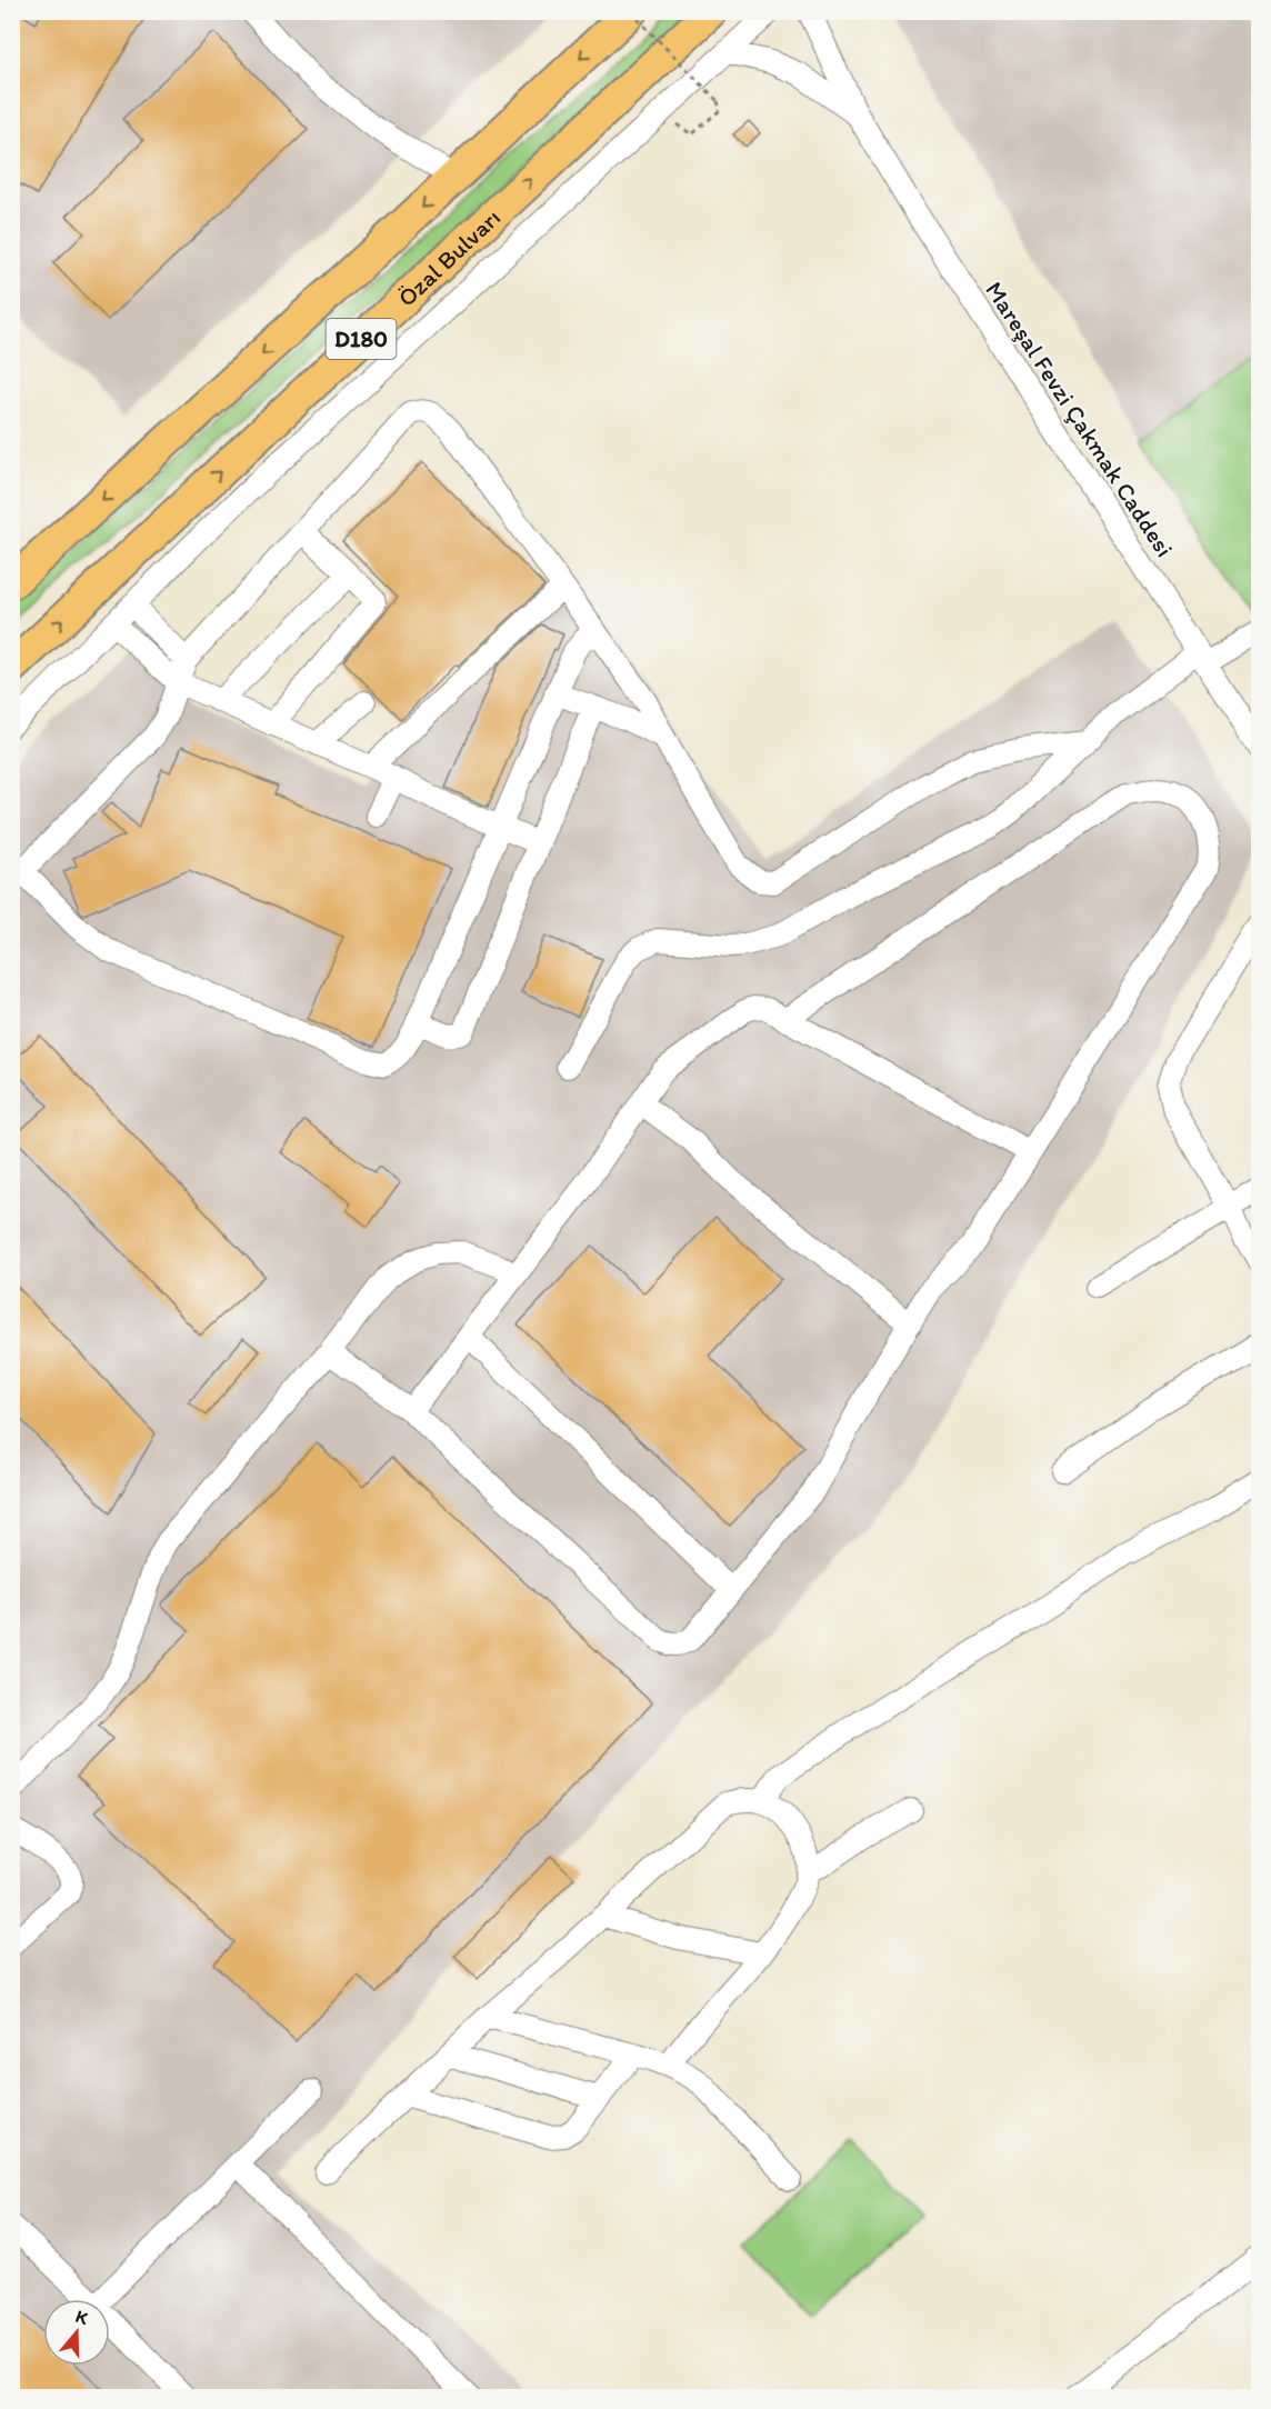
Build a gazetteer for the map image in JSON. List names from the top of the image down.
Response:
{
  "streets": {
    "highway": ["Özal Bulvarı", "D180"],
    "street": ["Mareşal Fevzi Çakmak Caddesi"]
  },
  "crossings": [
    ["Özal Bulvarı", "D180"]
  ],
  "north": "top"
}
